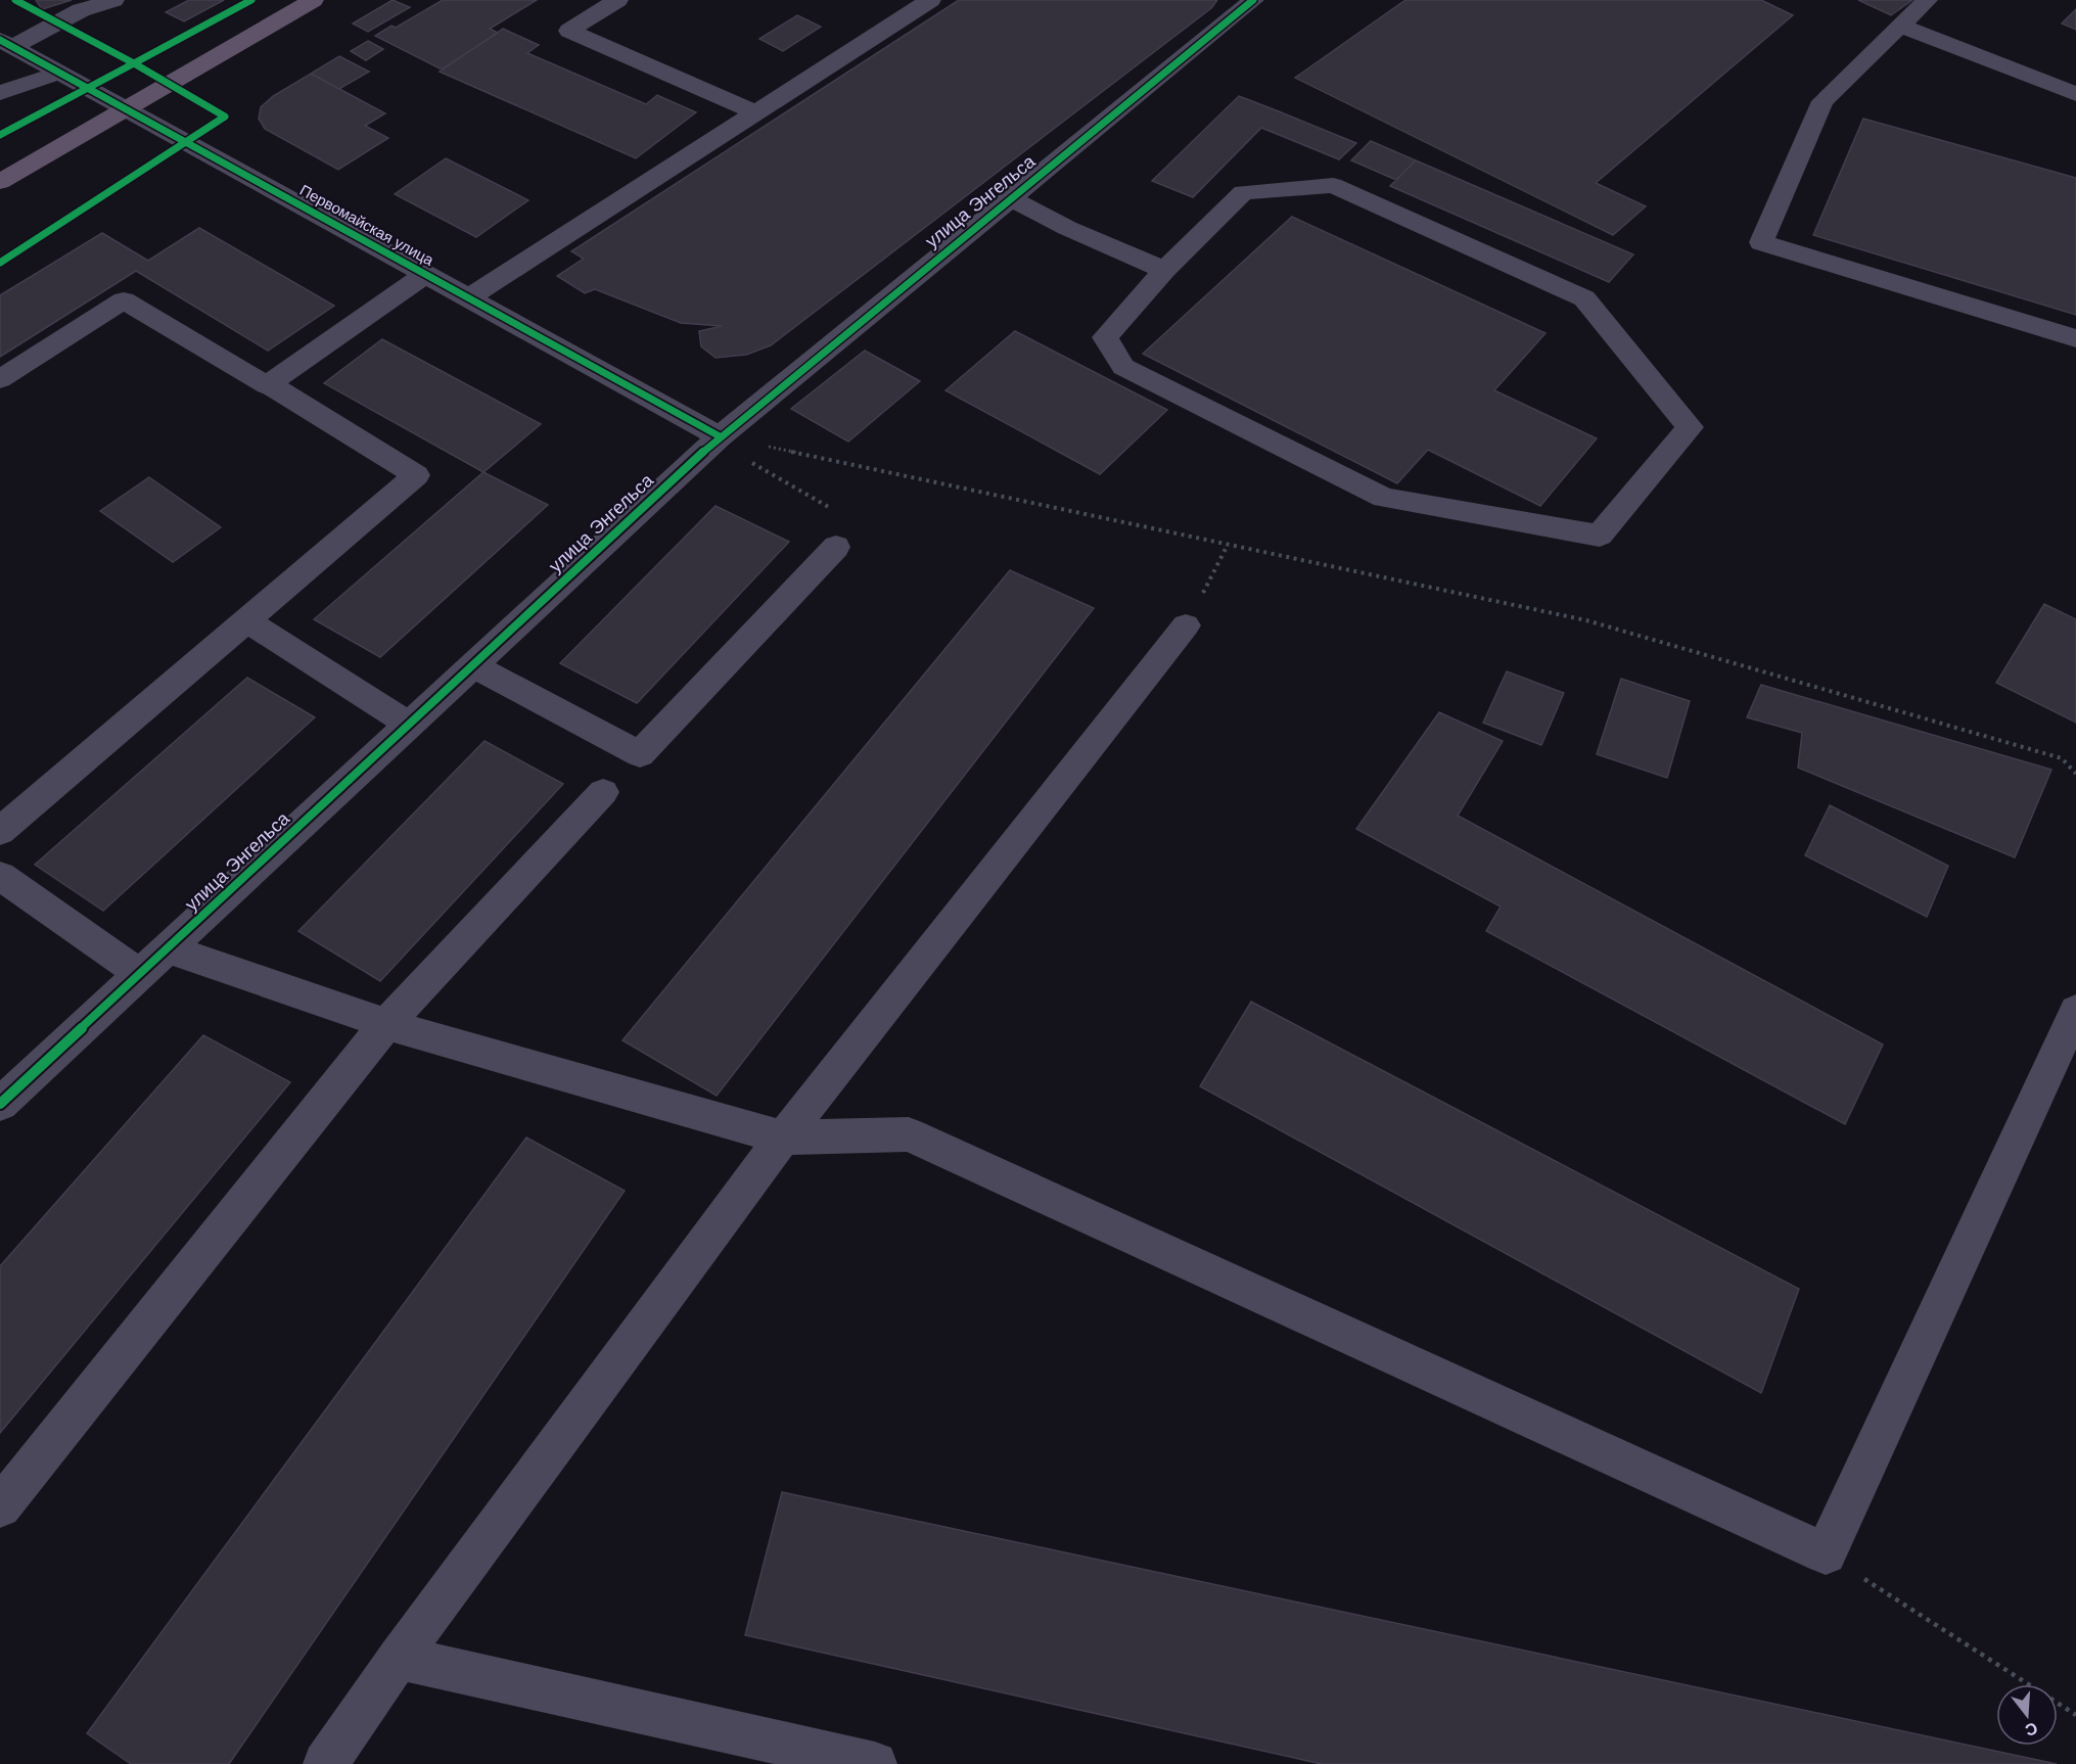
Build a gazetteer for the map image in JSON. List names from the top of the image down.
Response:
{
  "streets": {
    "street": ["улица Энгельса", "Первомайская улица"]
  },
  "crossings": [
    ["улица Энгельса", "Первомайская улица"]
  ],
  "north": "bottom"
}
